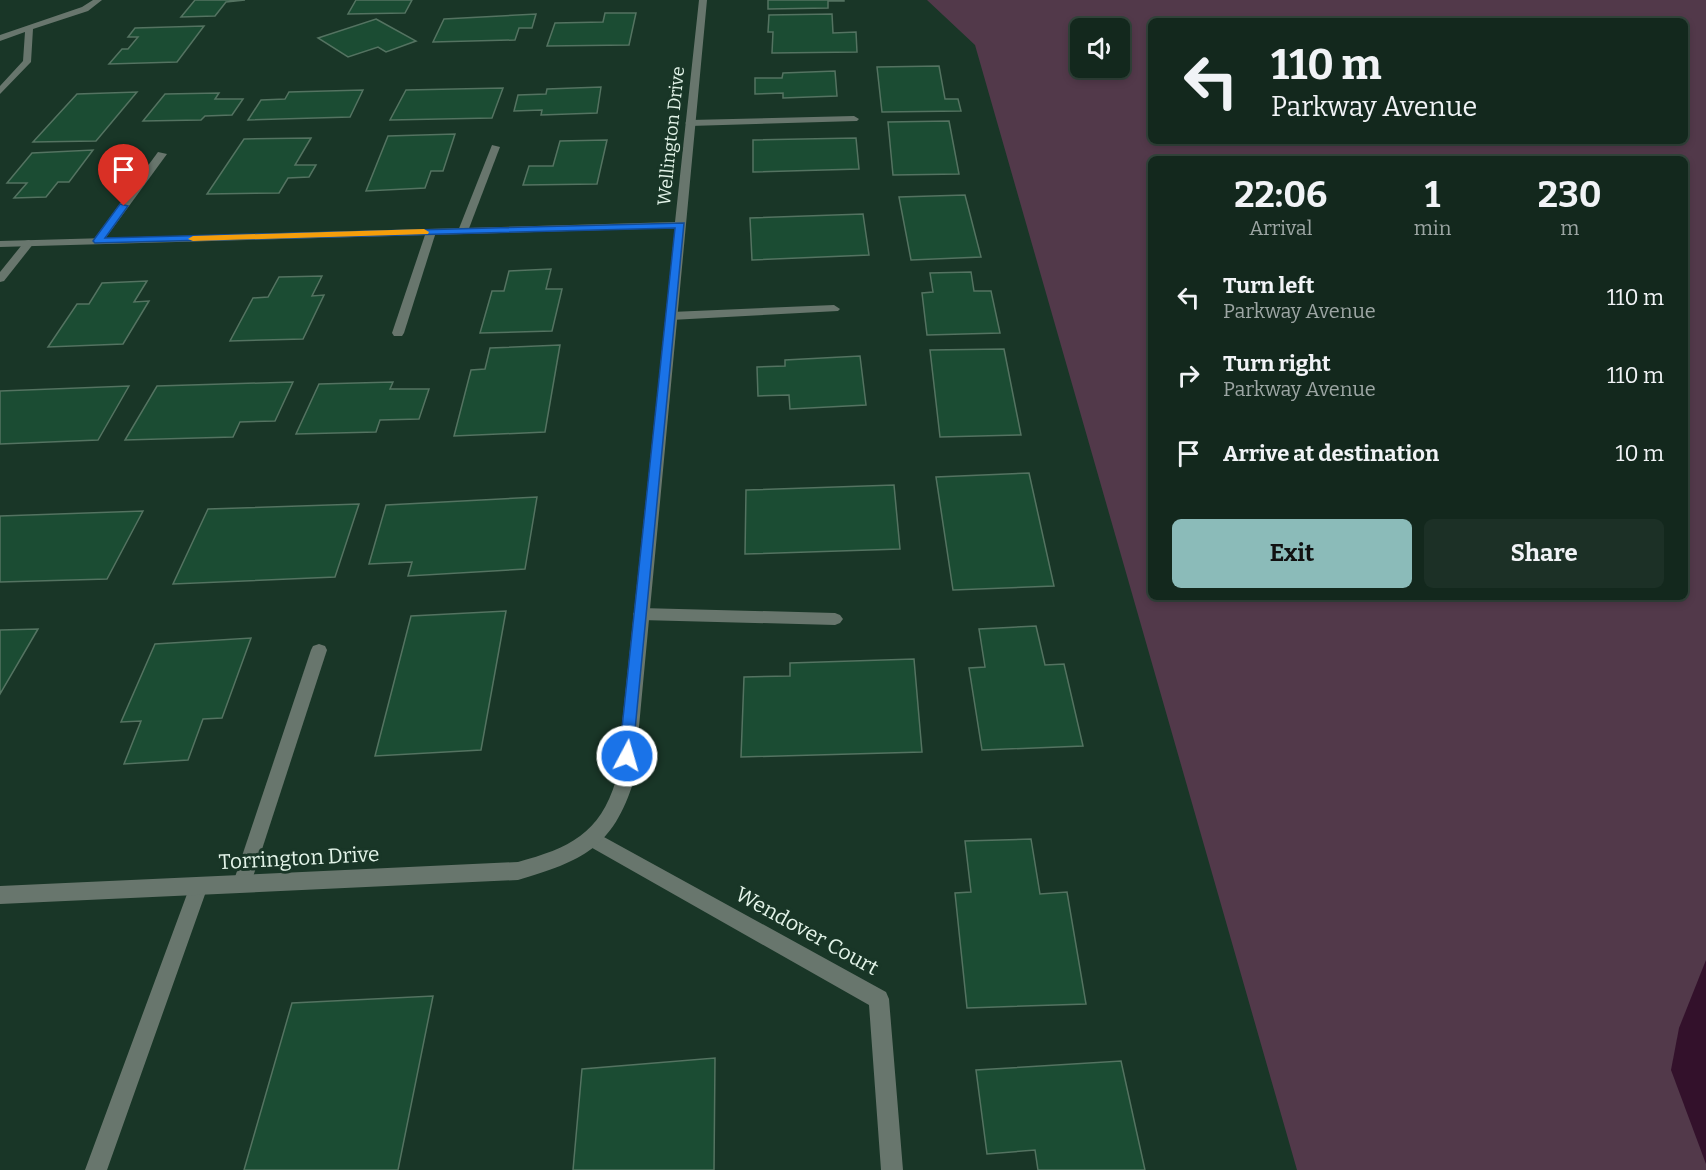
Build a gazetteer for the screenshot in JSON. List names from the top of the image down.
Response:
{
  "streets": {
    "street": ["Wellington Drive", "Torrington Drive", "Wendover Court"]
  },
  "crossings": [
    ["Wellington Drive", "Torrington Drive"],
    ["Wellington Drive", "Wendover Court"],
    ["Torrington Drive", "Wendover Court"]
  ],
  "page": {
    "turn": ["110 m", "Parkway Avenue"],
    "eta": [
      "22:06",
      "Arrival",
      "1",
      "min",
      "230",
      "m"
    ],
    "list": [
      {
        "name": "Turn left",
        "note": "Parkway Avenue",
        "value": "110 m"
      },
      {
        "name": "Turn right",
        "note": "Parkway Avenue",
        "value": "110 m"
      },
      {
        "name": "Arrive at destination",
        "value": "10 m"
      }
    ],
    "buttons": ["Exit", "Share"]
  }
}
